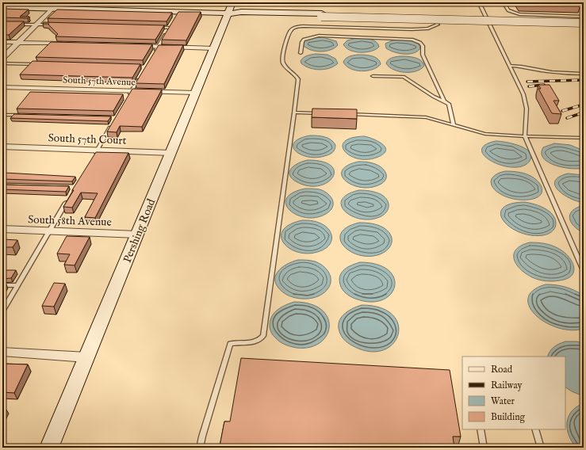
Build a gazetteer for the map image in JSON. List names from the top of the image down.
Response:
{
  "streets": {
    "main road": ["Pershing Road"],
    "street": ["South 57th Avenue", "South 57th Court", "South 58th Avenue"]
  },
  "crossings": [
    ["South 57th Avenue", "Pershing Road"],
    ["South 57th Court", "Pershing Road"],
    ["South 58th Avenue", "Pershing Road"]
  ],
  "legend": [
    "Road",
    "Railway",
    "Water",
    "Building"
  ]
}
